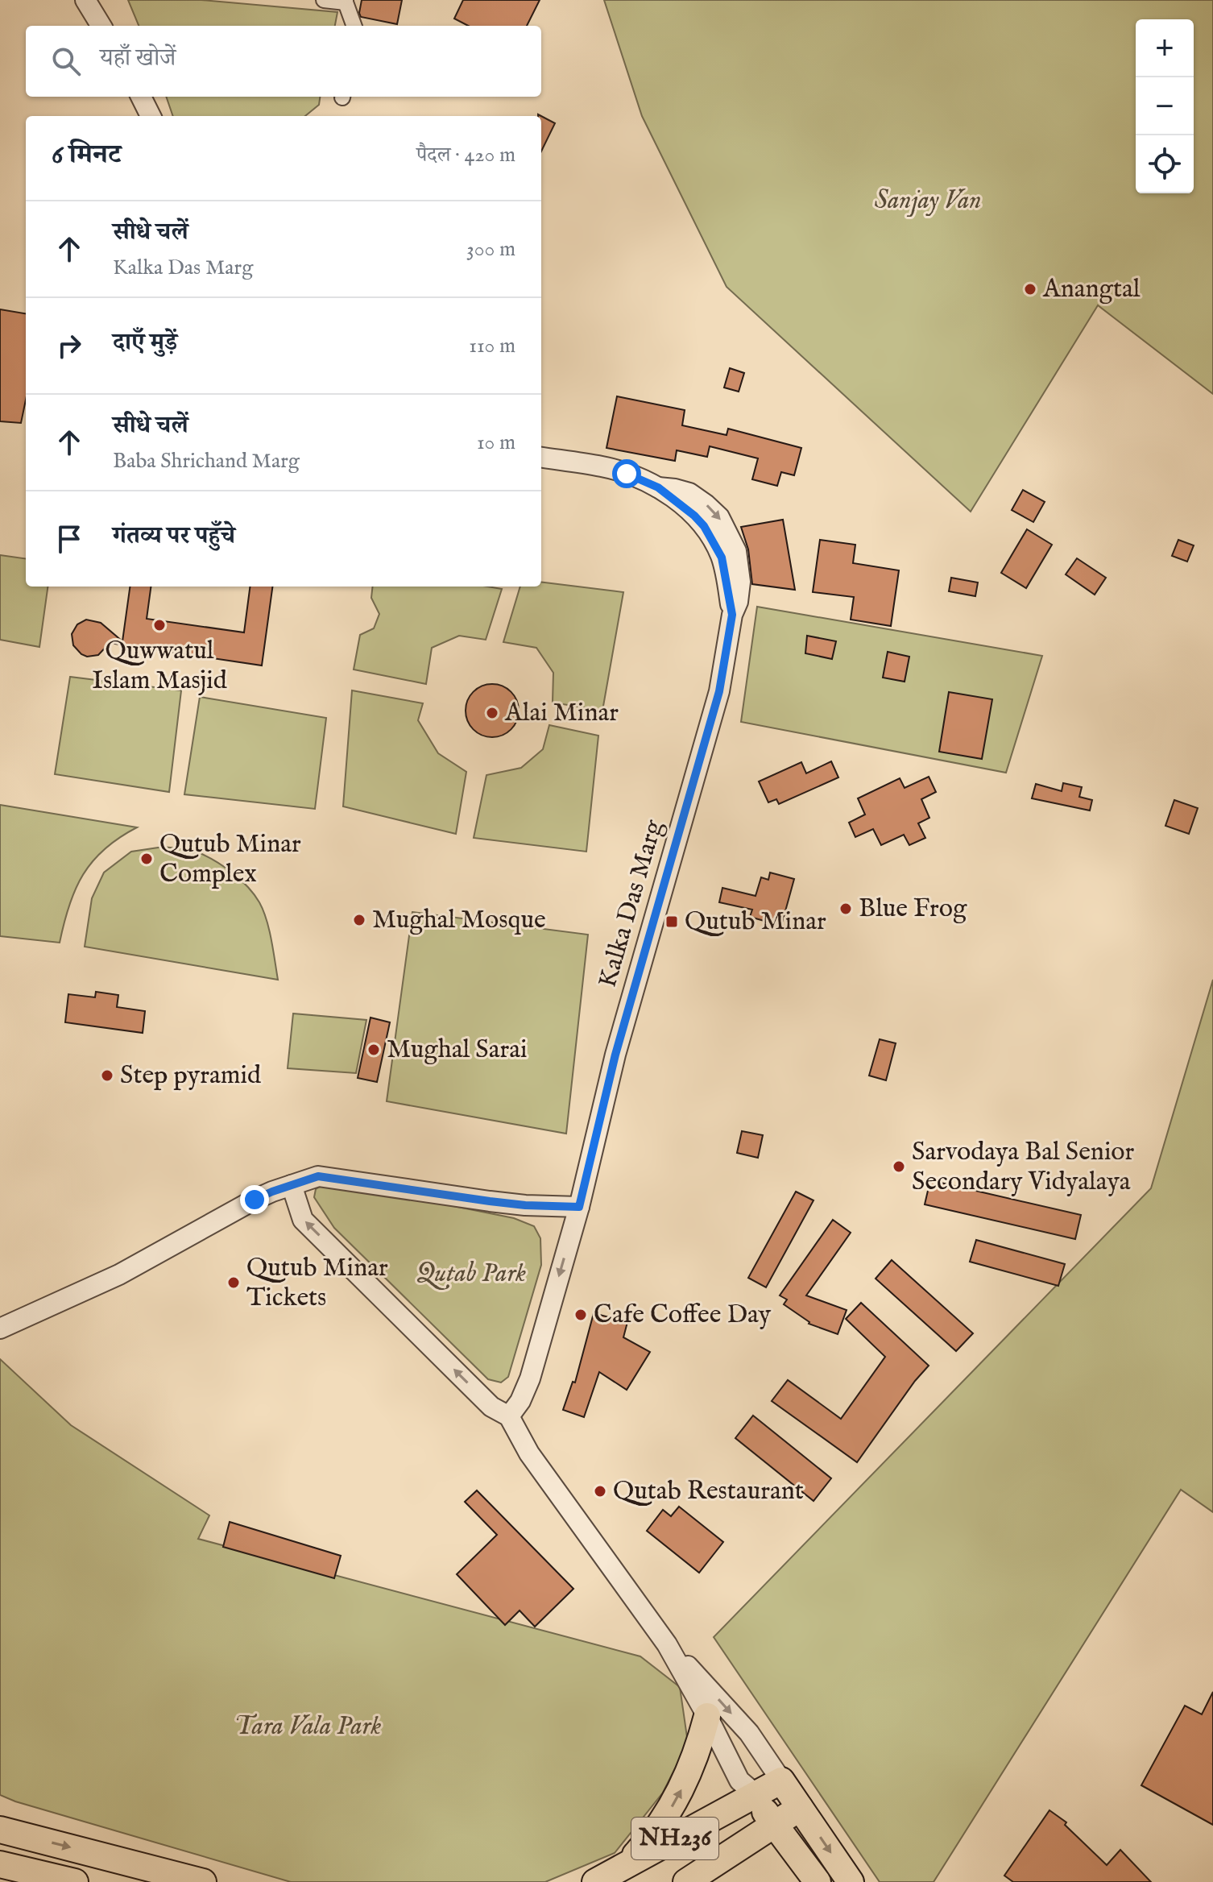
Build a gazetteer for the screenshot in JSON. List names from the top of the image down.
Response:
{
  "streets": {
    "highway": ["NH236"],
    "street": ["Kalka Das Marg"]
  },
  "parks": ["Sanjay Van", "Qutab Park", "Tara Vala Park"],
  "places": {
    "other": [
      "Anangtal",
      "Quwwatul Islam Masjid",
      "Alai Minar",
      "Qutub Minar Complex",
      "Blue Frog",
      "Mughal Mosque",
      "Mughal Sarai",
      "Step pyramid",
      "Sarvodaya Bal Senior Secondary Vidyalaya",
      "Qutub Minar Tickets",
      "Cafe Coffee Day",
      "Qutab Restaurant"
    ],
    "transit": ["Qutub Minar"]
  },
  "page": {
    "map_buttons": ["+", "−"],
    "search": "यहाँ खोजें",
    "heading": ["6 मिनट", "पैदल · 420 m"],
    "list": [
      ["सीधे चलें", "Kalka Das Marg", "300 m"],
      ["दाएँ मुड़ें", "110 m"],
      ["सीधे चलें", "Baba Shrichand Marg", "10 m"],
      "गंतव्य पर पहुँचे"
    ]
  }
}
